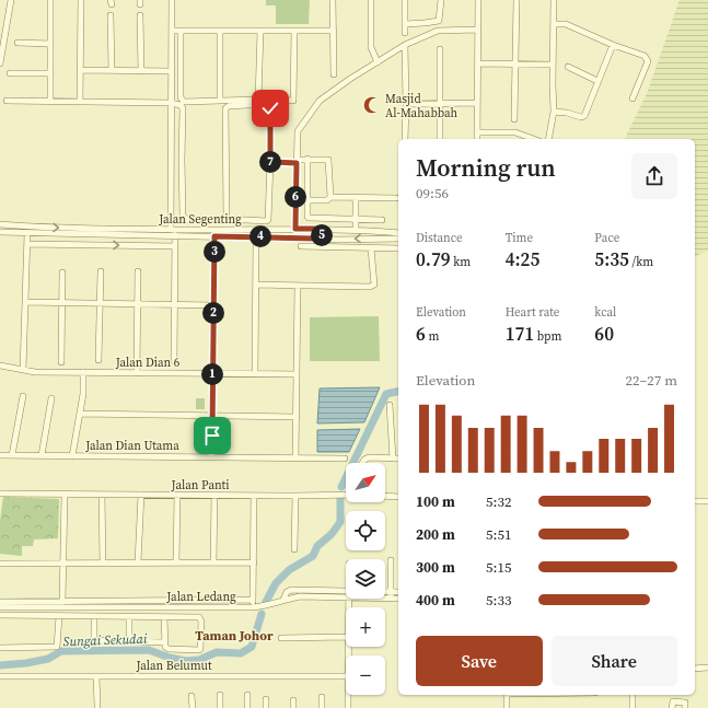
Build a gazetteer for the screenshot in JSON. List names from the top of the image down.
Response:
{
  "streets": {
    "street": [
      "Jalan Segenting",
      "Jalan Dian 6",
      "Jalan Dian Utama",
      "Jalan Panti",
      "Jalan Ledang",
      "Jalan Belumut"
    ]
  },
  "districts": ["Taman Johor"],
  "water": ["Sungai Sekudai"],
  "places": {
    "mosque": ["Masjid Al-Mahabbah"]
  },
  "north": "top right",
  "page": {
    "heading": ["Morning run", "09:56"],
    "pins": [
      "7",
      "6",
      "5",
      "4",
      "3",
      "2",
      "1"
    ],
    "stats": [
      ["Distance", "0.79 km"],
      ["Time", "4:25"],
      ["Pace", "5:35 /km"],
      ["Elevation", "6 m"],
      ["Heart rate", "171 bpm"],
      ["kcal", "60"]
    ],
    "chart": ["Elevation", "22–27 m"],
    "map_buttons": ["+", "−"],
    "list": [
      {
        "name": "100 m",
        "note": "5:32"
      },
      {
        "name": "200 m",
        "note": "5:51"
      },
      {
        "name": "300 m",
        "note": "5:15"
      },
      {
        "name": "400 m",
        "note": "5:33"
      }
    ],
    "buttons": ["Save", "Share"]
  }
}
